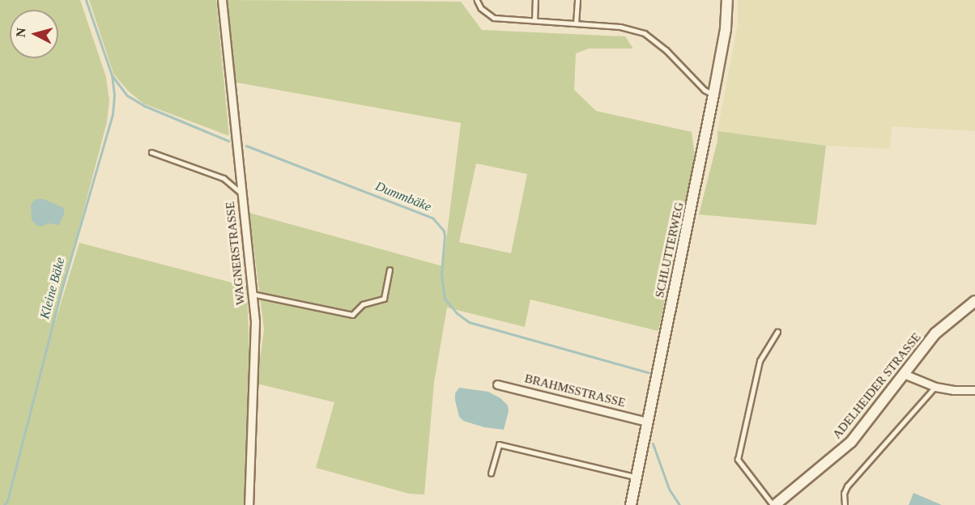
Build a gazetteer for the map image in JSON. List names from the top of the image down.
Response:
{
  "streets": {
    "street": [
      "SCHLUTTERWEG",
      "WAGNERSTRASSE",
      "ADELHEIDER STRASSE",
      "BRAHMSSTRASSE"
    ]
  },
  "crossings": [
    ["SCHLUTTERWEG", "BRAHMSSTRASSE"]
  ],
  "water": ["Dummbäke", "Kleine Bäke"],
  "north": "left"
}
